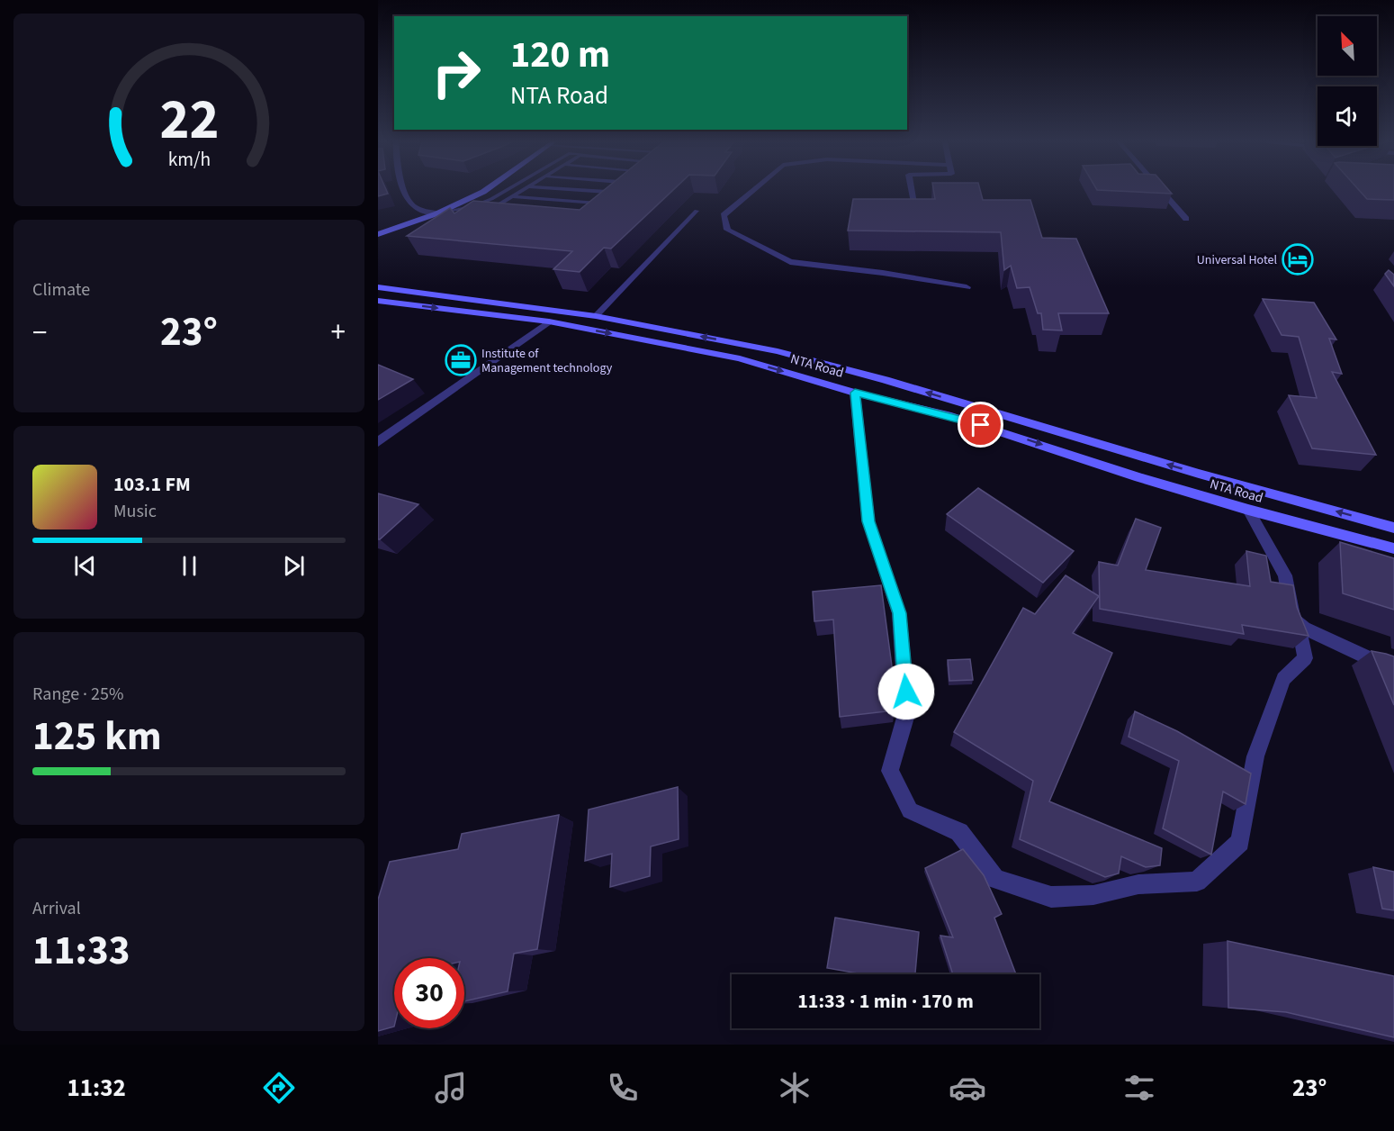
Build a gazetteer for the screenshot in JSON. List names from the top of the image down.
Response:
{
  "streets": {
    "main road": ["NTA Road"]
  },
  "places": {
    "hotel": ["Universal Hotel"],
    "office": ["Institute of Management technology"]
  },
  "north": "top left",
  "page": {
    "turn": ["120 m", "NTA Road"],
    "tile": [
      "Climate",
      ["Range · 25%", "125 km"],
      ["Arrival", "11:33"]
    ],
    "heat": ["−", "23°", "+"],
    "song": ["103.1 FM", "Music"],
    "limit": "30",
    "trip": "11:33 · 1 min · 170 m",
    "tabs": ["11:32", "23°"],
    "gauge": ["22", "km/h"]
  }
}
